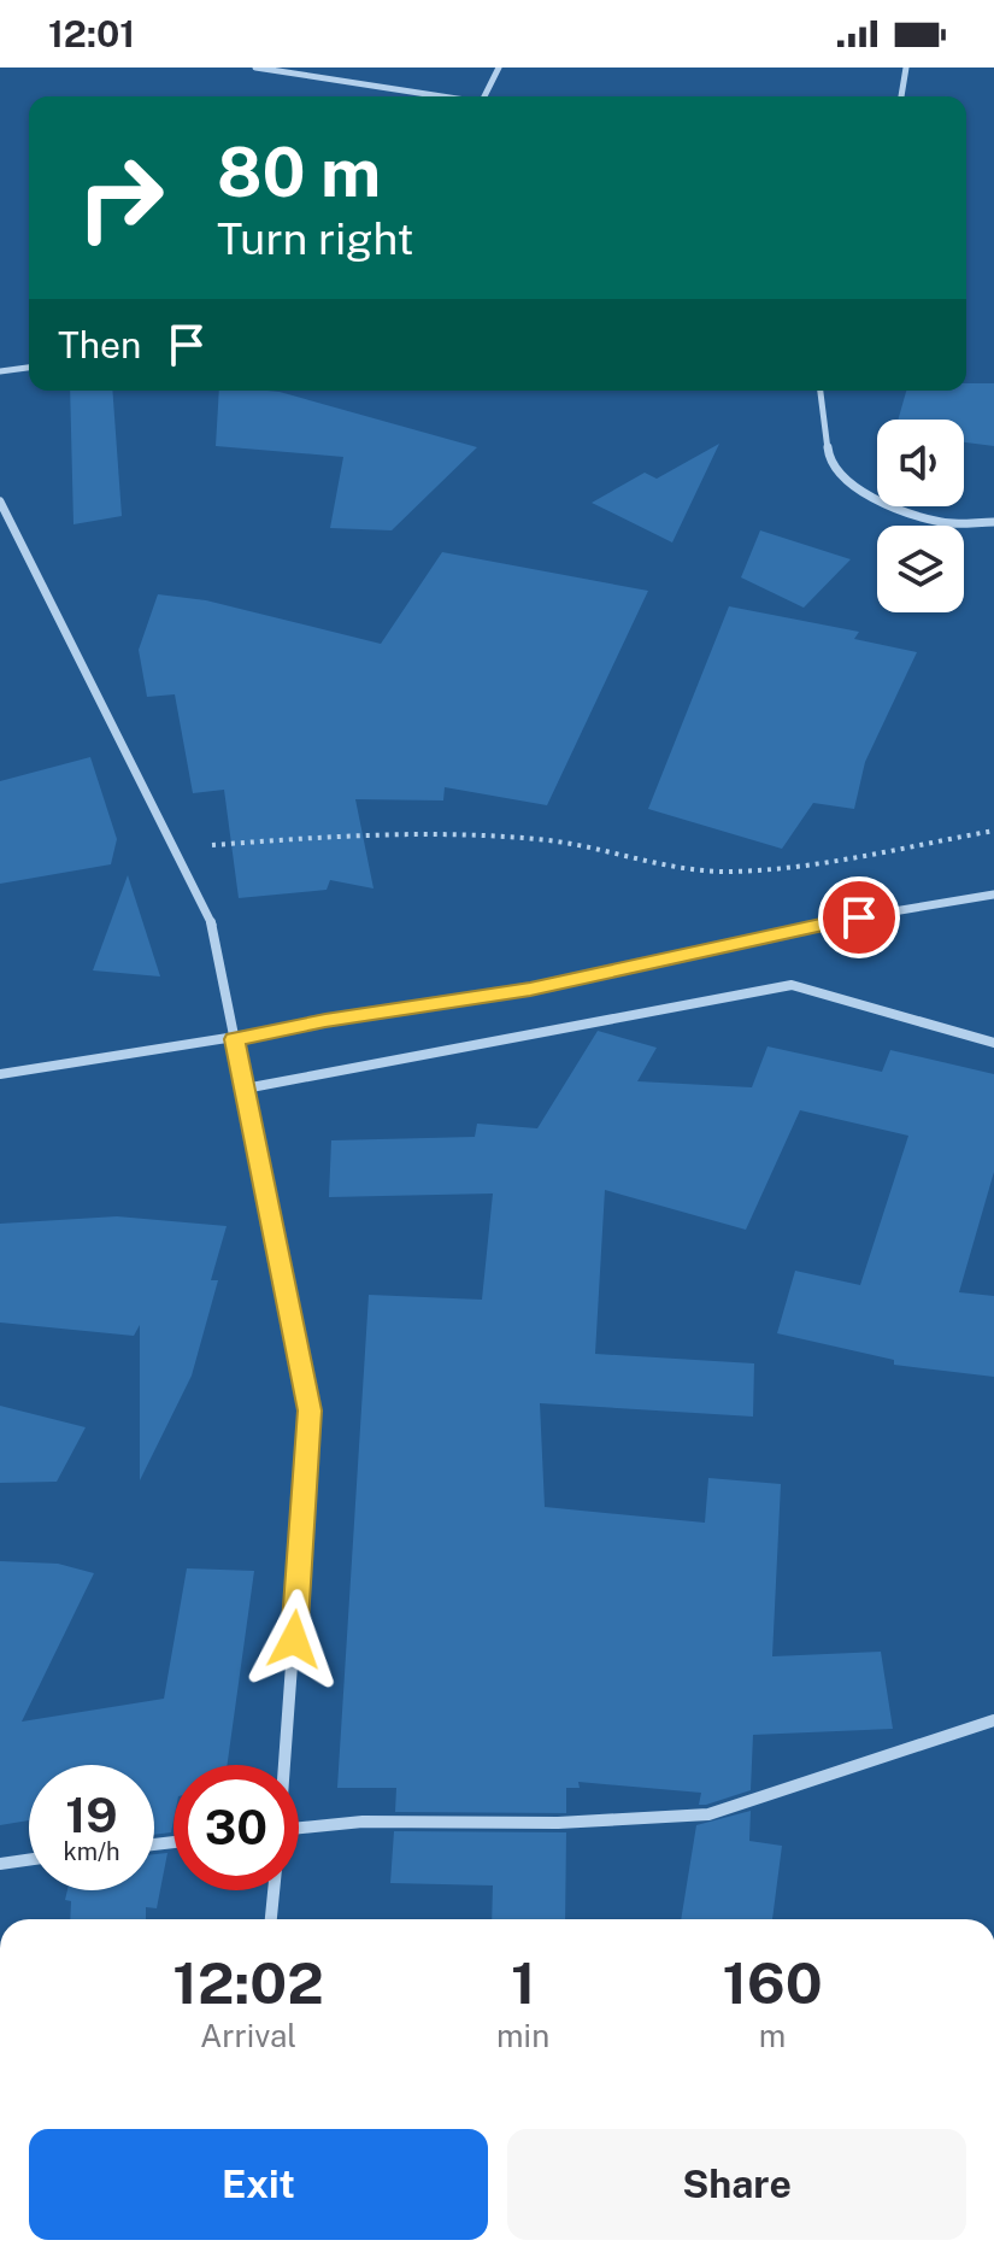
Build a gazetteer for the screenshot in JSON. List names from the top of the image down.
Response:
{
  "page": {
    "status": "12:01",
    "turn": ["80 m", "Turn right"],
    "then": "Then",
    "speed": "19 km/h",
    "limit": "30",
    "eta": [
      "12:02",
      "Arrival",
      "1",
      "min",
      "160",
      "m"
    ],
    "buttons": ["Exit", "Share"]
  }
}
